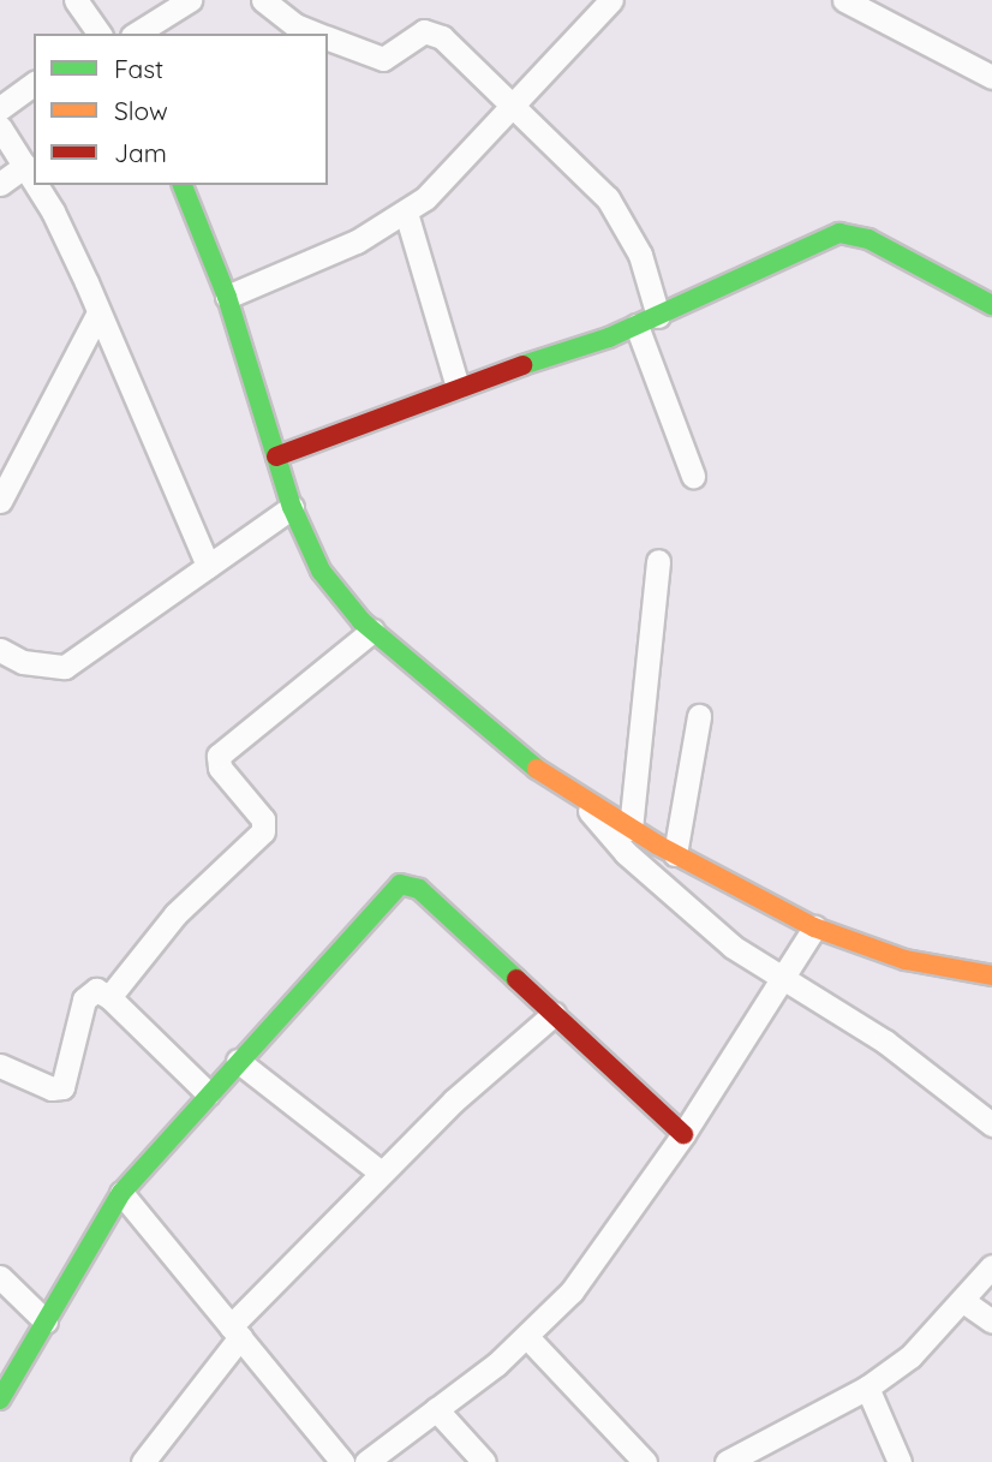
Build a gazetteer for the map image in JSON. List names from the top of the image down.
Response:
{
  "legend": ["Fast", "Slow", "Jam"]
}
